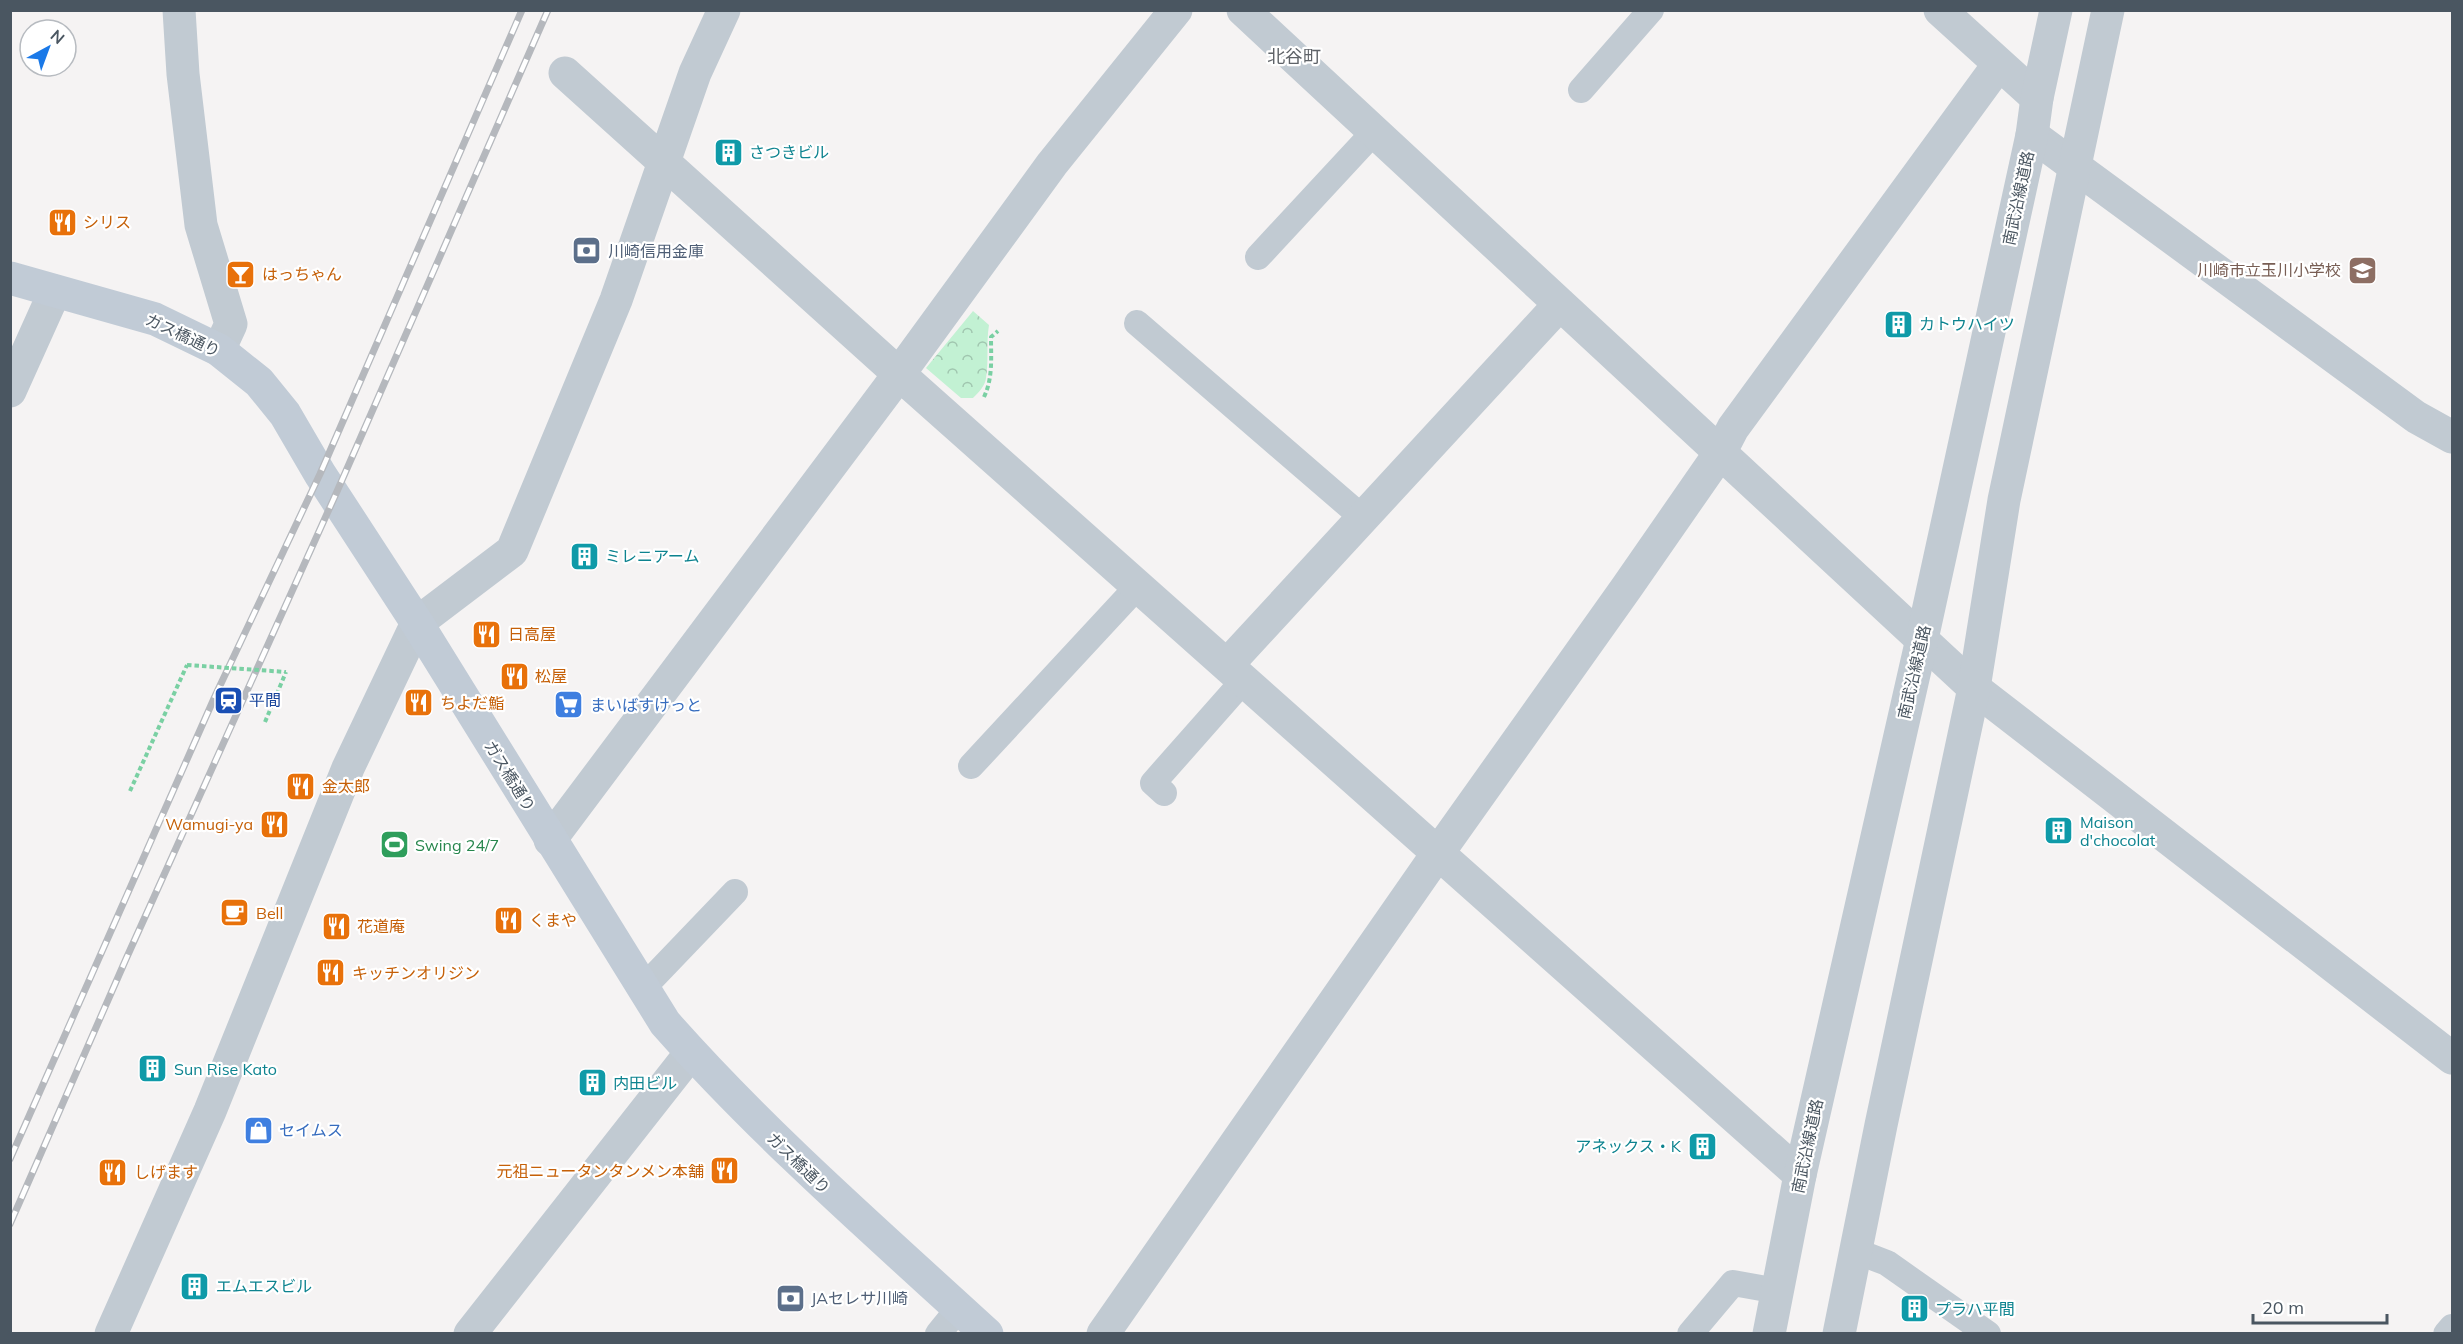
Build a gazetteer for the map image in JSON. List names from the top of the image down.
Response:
{
  "streets": {
    "main road": ["ガス橋通り"],
    "street": ["南武沿線道路"]
  },
  "districts": ["北谷町"],
  "places": {
    "building": [
      "さつきビル",
      "カトウハイツ",
      "ミレニアーム",
      "Maison d'chocolat",
      "Sun Rise Kato",
      "内田ビル",
      "アネックス・K",
      "エムエスビル",
      "プラハ平間"
    ],
    "restaurant": [
      "シリス",
      "日高屋",
      "松屋",
      "ちよだ鮨",
      "金太郎",
      "Wamugi-ya",
      "くまや",
      "花道庵",
      "キッチンオリジン",
      "元祖ニュータンタンメン本舗",
      "しげます"
    ],
    "bank": ["川崎信用金庫", "JAセレサ川崎"],
    "school or university": ["川崎市立玉川小学校"],
    "bar": ["はっちゃん"],
    "station": ["平間"],
    "supermarket": ["まいばすけっと"],
    "sports": ["Swing 24/7"],
    "cafe": ["Bell"],
    "shop": ["セイムス"]
  },
  "scale_bar": "20 m",
  "north": "top right"
}
